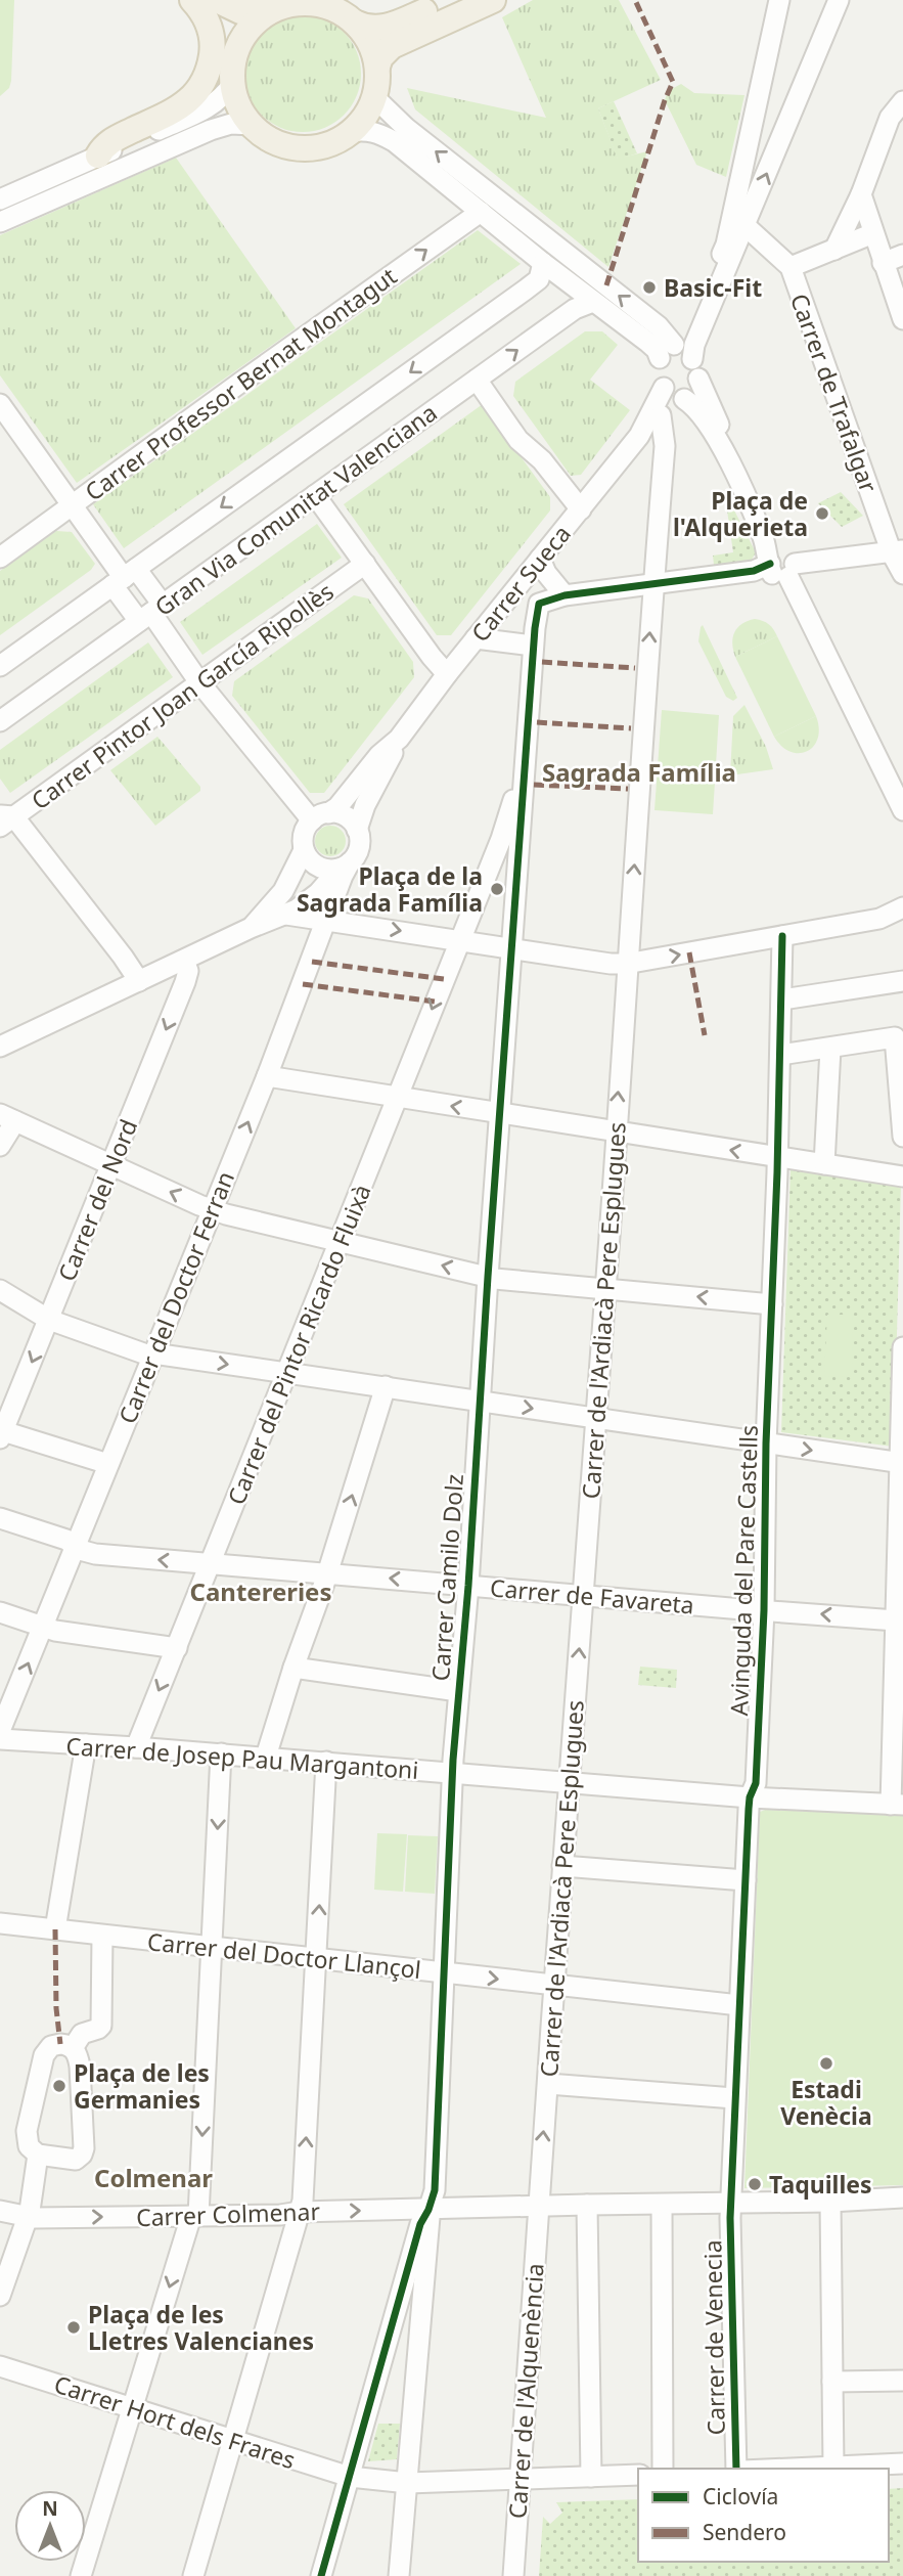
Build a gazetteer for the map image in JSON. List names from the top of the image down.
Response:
{
  "streets": {
    "street": [
      "Carrer Professor Bernat Montagut",
      "Carrer de Trafalgar",
      "Gran Via Comunitat Valenciana",
      "Carrer Sueca",
      "Carrer Pintor Joan García Ripollès",
      "Carrer del Nord",
      "Carrer del Doctor Ferran",
      "Carrer de l'Ardiacà Pere Esplugues",
      "Carrer del Pintor Ricardo Fluixà",
      "Avinguda del Pare Castells",
      "Carrer Camilo Dolz",
      "Carrer de Favareta",
      "Carrer de Josep Pau Margantoni",
      "Carrer del Doctor Llançol",
      "Carrer Colmenar",
      "Carrer de Venecia",
      "Carrer de l'Alquenència",
      "Carrer Hort dels Frares"
    ]
  },
  "crossings": [
    ["Carrer Sueca", "Carrer del Doctor Ferran"],
    ["Carrer Sueca", "Carrer de l'Ardiacà Pere Esplugues"],
    ["Carrer del Doctor Ferran", "Carrer de Favareta"],
    ["Carrer de l'Ardiacà Pere Esplugues", "Carrer de Favareta"],
    ["Carrer de l'Ardiacà Pere Esplugues", "Carrer de Josep Pau Margantoni"],
    ["Carrer de l'Ardiacà Pere Esplugues", "Carrer del Doctor Llançol"],
    ["Carrer de l'Ardiacà Pere Esplugues", "Carrer Colmenar"],
    ["Carrer de l'Ardiacà Pere Esplugues", "Carrer de l'Alquenència"],
    ["Carrer del Pintor Ricardo Fluixà", "Carrer de Favareta"],
    ["Carrer del Pintor Ricardo Fluixà", "Carrer de Josep Pau Margantoni"],
    ["Avinguda del Pare Castells", "Carrer de Favareta"],
    ["Avinguda del Pare Castells", "Carrer de Josep Pau Margantoni"],
    ["Avinguda del Pare Castells", "Carrer del Doctor Llançol"],
    ["Avinguda del Pare Castells", "Carrer Colmenar"],
    ["Avinguda del Pare Castells", "Carrer de Venecia"],
    ["Carrer Camilo Dolz", "Carrer de Favareta"],
    ["Carrer Camilo Dolz", "Carrer de Josep Pau Margantoni"],
    ["Carrer Camilo Dolz", "Carrer del Doctor Llançol"],
    ["Carrer Camilo Dolz", "Carrer Colmenar"],
    ["Carrer Colmenar", "Carrer de Venecia"],
    ["Carrer Colmenar", "Carrer de l'Alquenència"],
    ["Carrer de l'Alquenència", "Carrer Hort dels Frares"]
  ],
  "one_way": ["Carrer Professor Bernat Montagut", "Carrer del Nord"],
  "districts": ["Sagrada Família", "Cantereries", "Colmenar"],
  "places": [
    "Basic-Fit",
    "Plaça de l'Alquerieta",
    "Plaça de la Sagrada Família",
    "Estadi Venècia",
    "Plaça de les Germanies",
    "Taquilles",
    "Plaça de les Lletres Valencianes"
  ],
  "legend": ["Ciclovía", "Sendero"],
  "north": "top"
}
